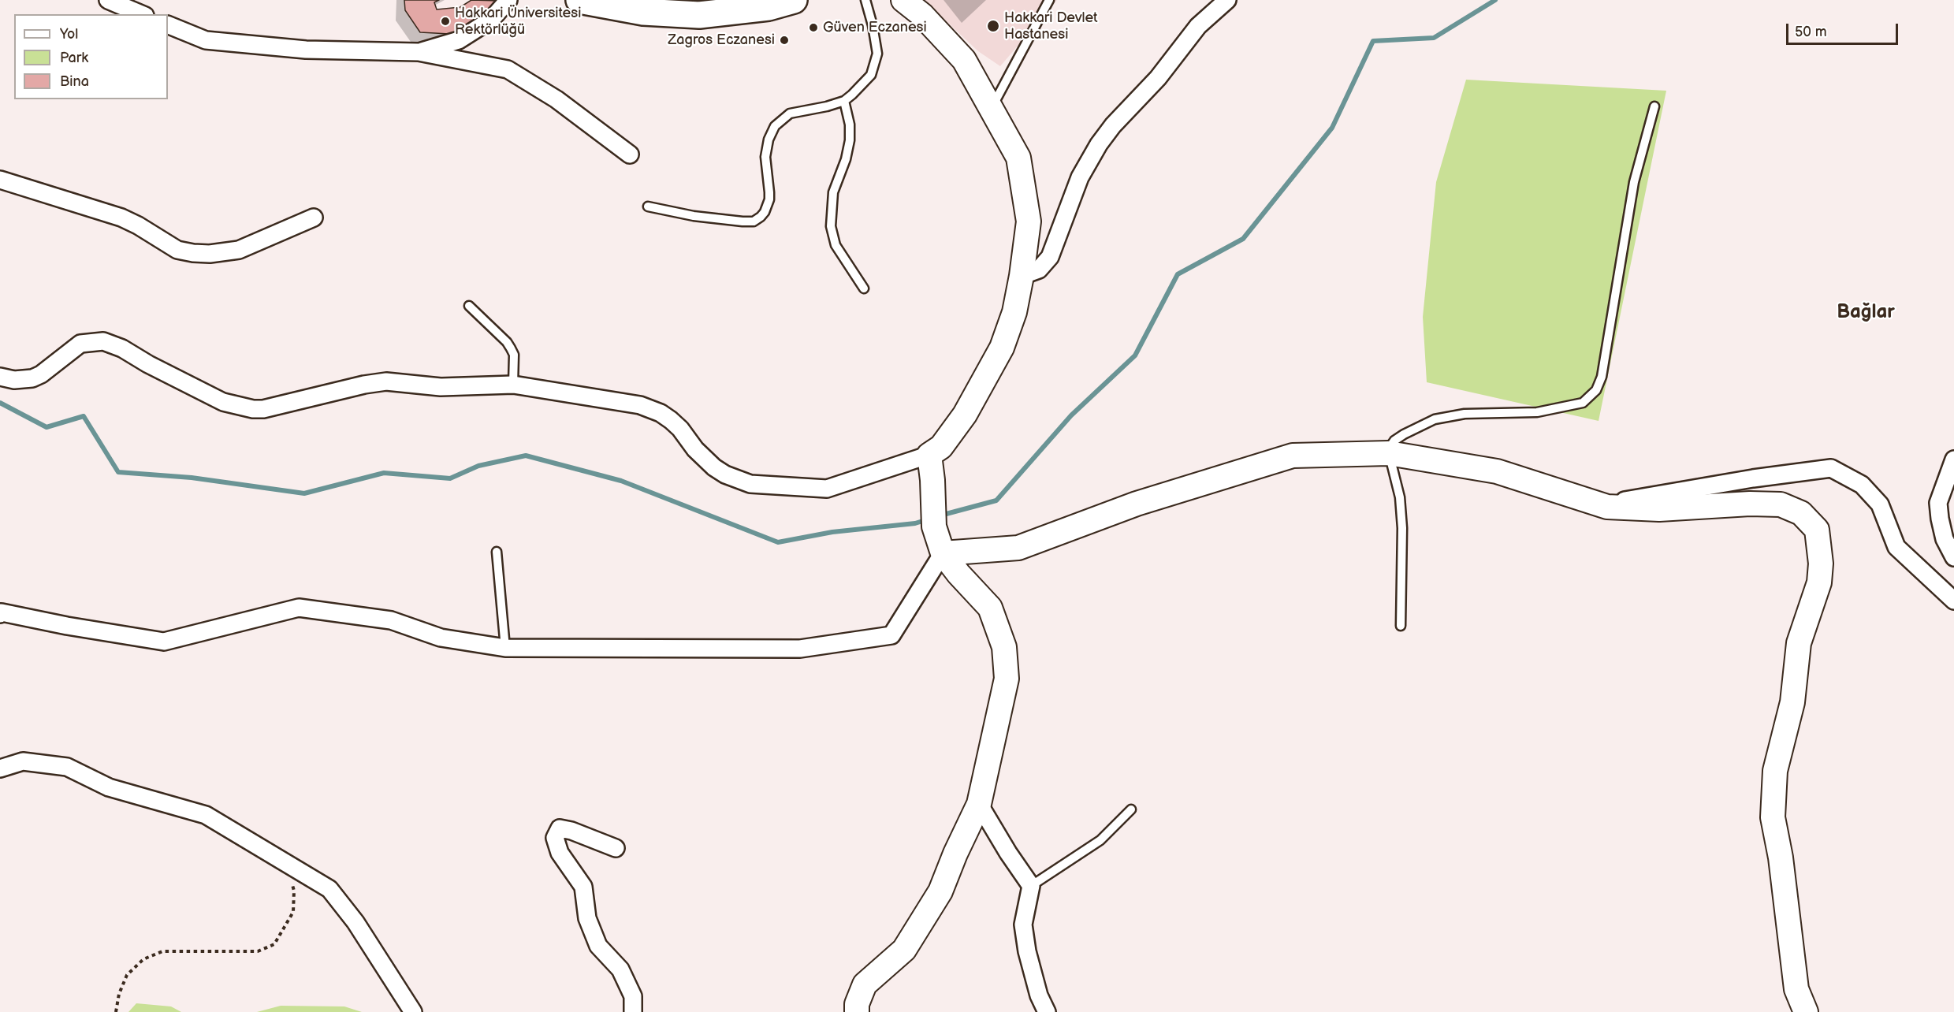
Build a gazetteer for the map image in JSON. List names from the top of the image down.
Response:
{
  "districts": ["Bağlar"],
  "places": [
    "Hakkari Üniversitesi Rektörlüğü",
    "Hakkari Devlet Hastanesi",
    "Güven Eczanesi",
    "Zagros Eczanesi"
  ],
  "legend": ["Yol", "Park", "Bina"],
  "scale_bar": "50 m"
}
